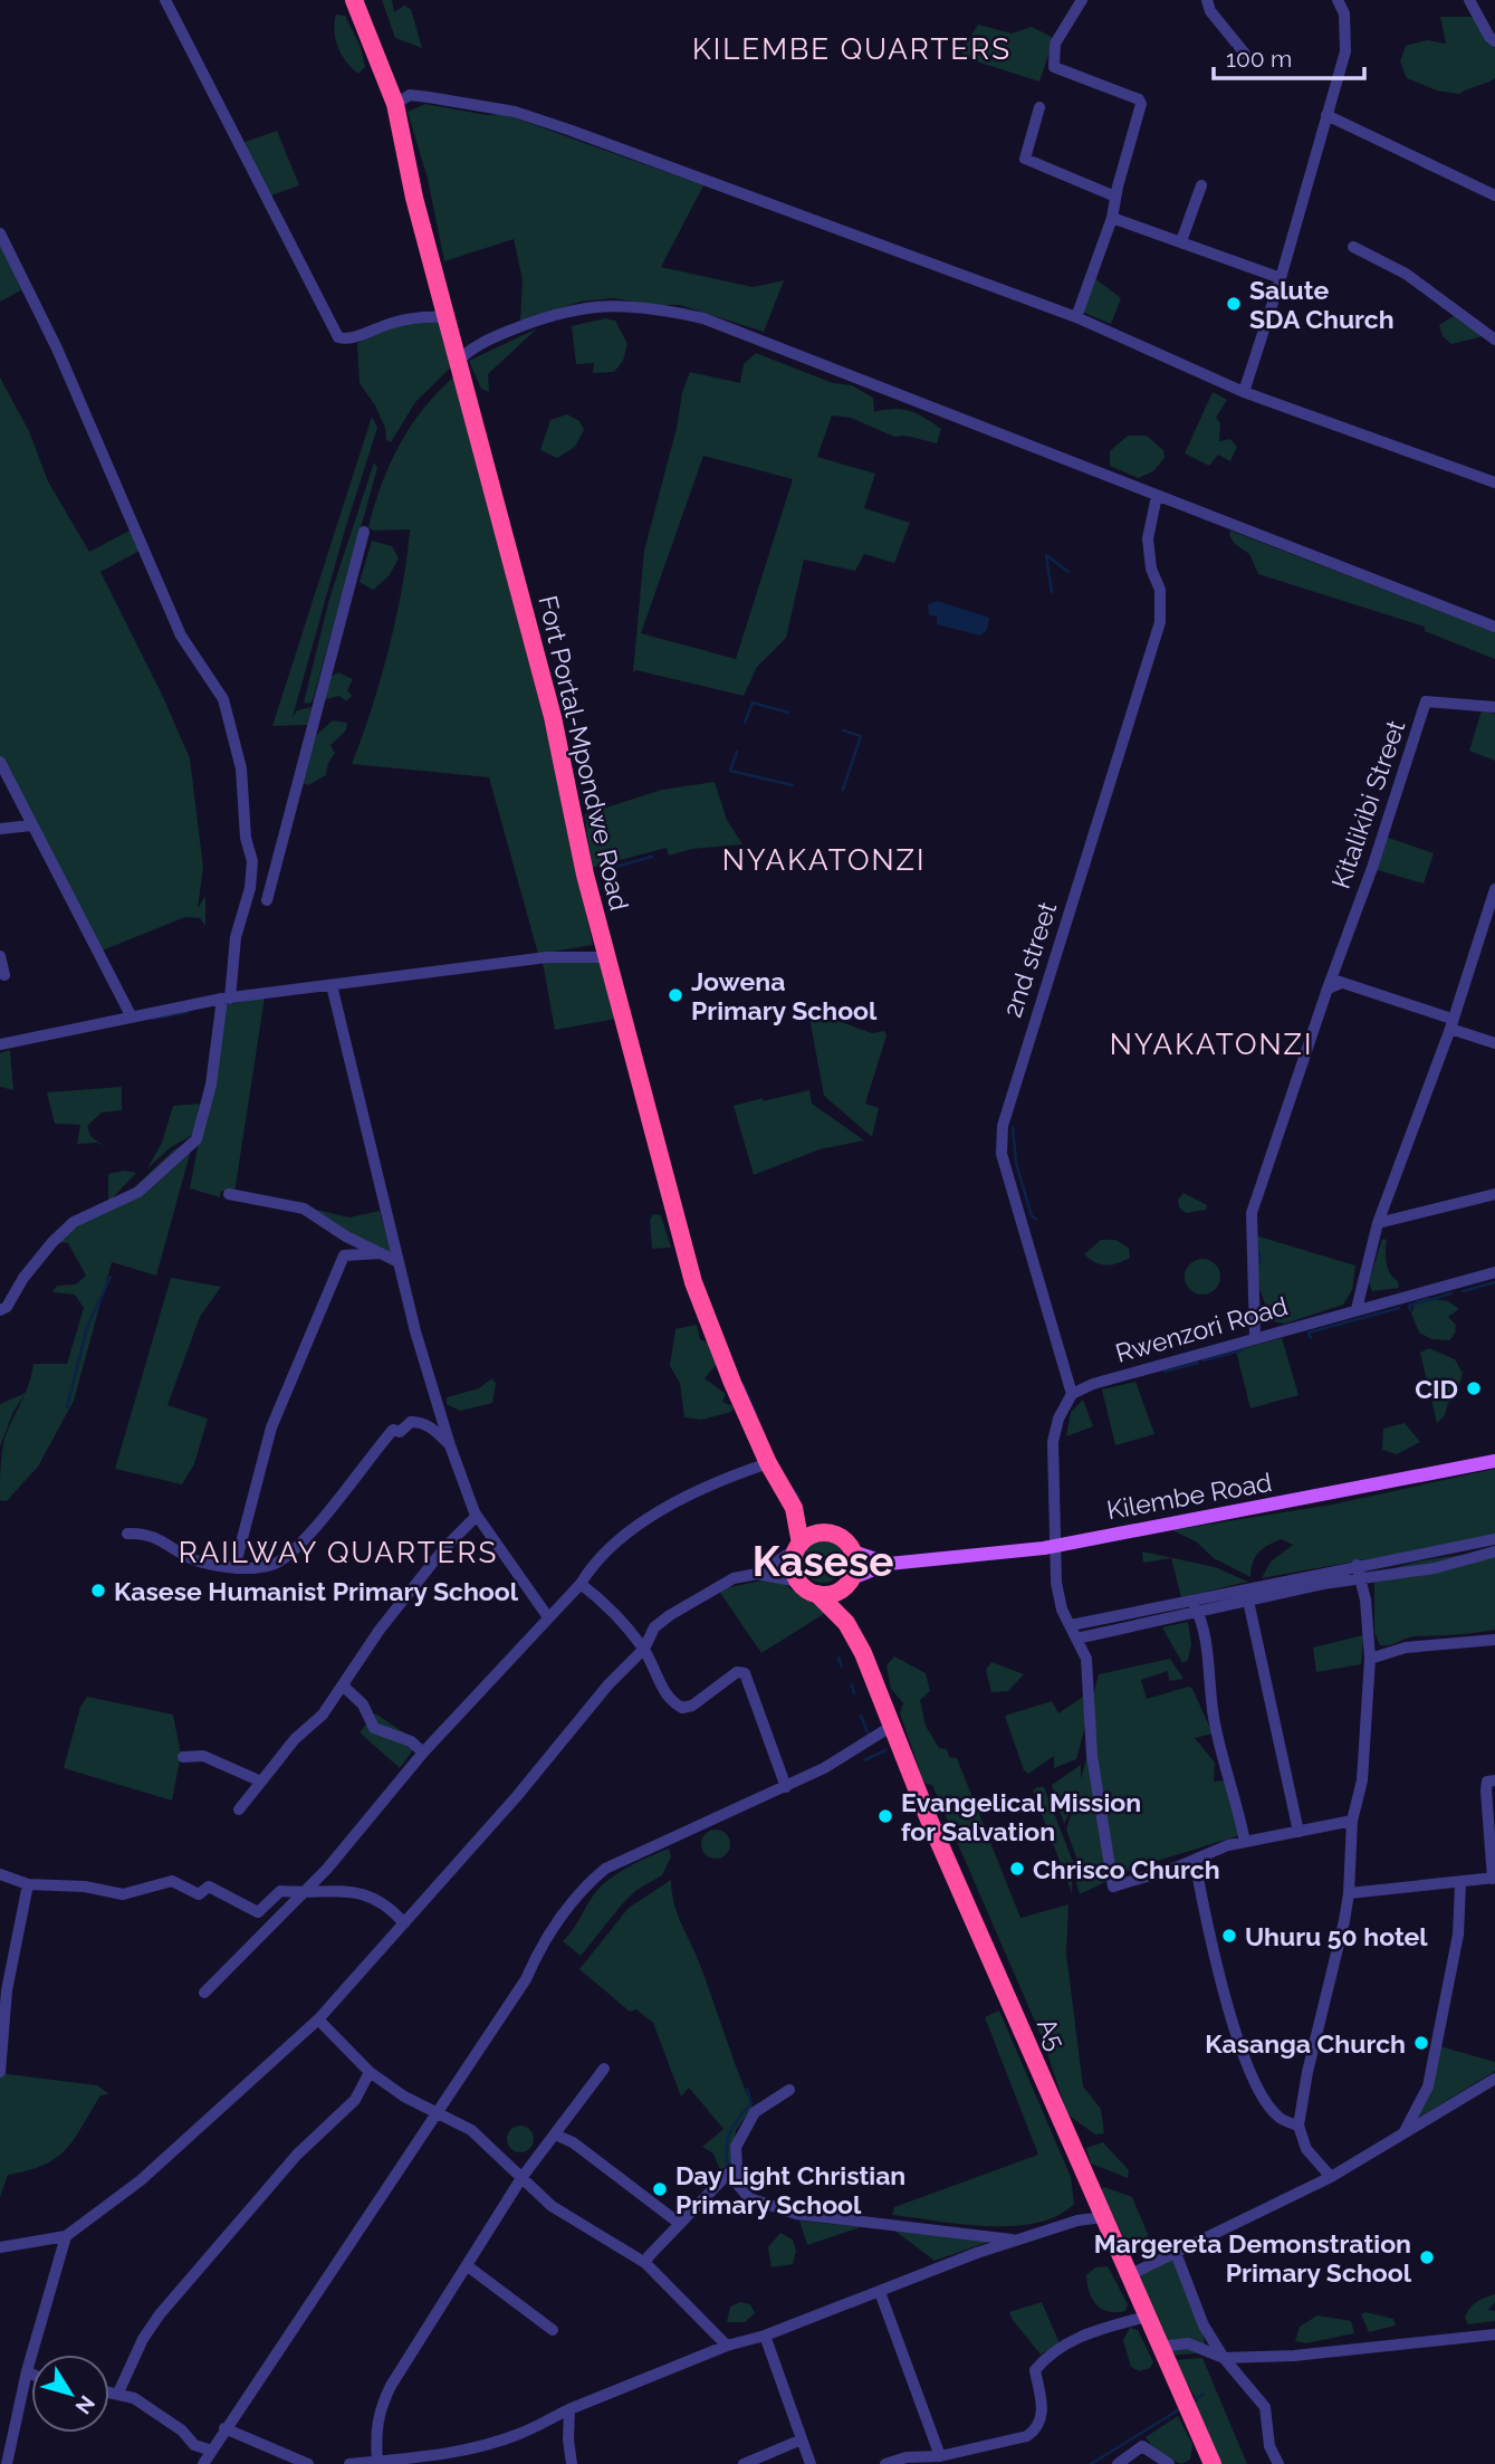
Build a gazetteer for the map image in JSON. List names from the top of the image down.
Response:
{
  "streets": {
    "highway": ["Fort Portal-Mpondwe Road", "Kilembe Road", "A5"],
    "street": ["Kitalikibi Street", "2nd street", "Rwenzori Road"]
  },
  "crossings": [
    ["Fort Portal-Mpondwe Road", "Kilembe Road"],
    ["Fort Portal-Mpondwe Road", "A5"],
    ["Kitalikibi Street", "Rwenzori Road"],
    ["2nd street", "Rwenzori Road"],
    ["Kilembe Road", "A5"]
  ],
  "districts": [
    "KILEMBE QUARTERS",
    "NYAKATONZI",
    "NYAKATONZI",
    "RAILWAY QUARTERS",
    "Kasese"
  ],
  "places": [
    "Salute SDA Church",
    "Jowena Primary School",
    "CID",
    "Kasese Humanist Primary School",
    "Evangelical Mission for Salvation",
    "Chrisco Church",
    "Uhuru 50 hotel",
    "Kasanga Church",
    "Day Light Christian Primary School",
    "Margereta Demonstration Primary School"
  ],
  "scale_bar": "100 m",
  "north": "bottom right"
}
